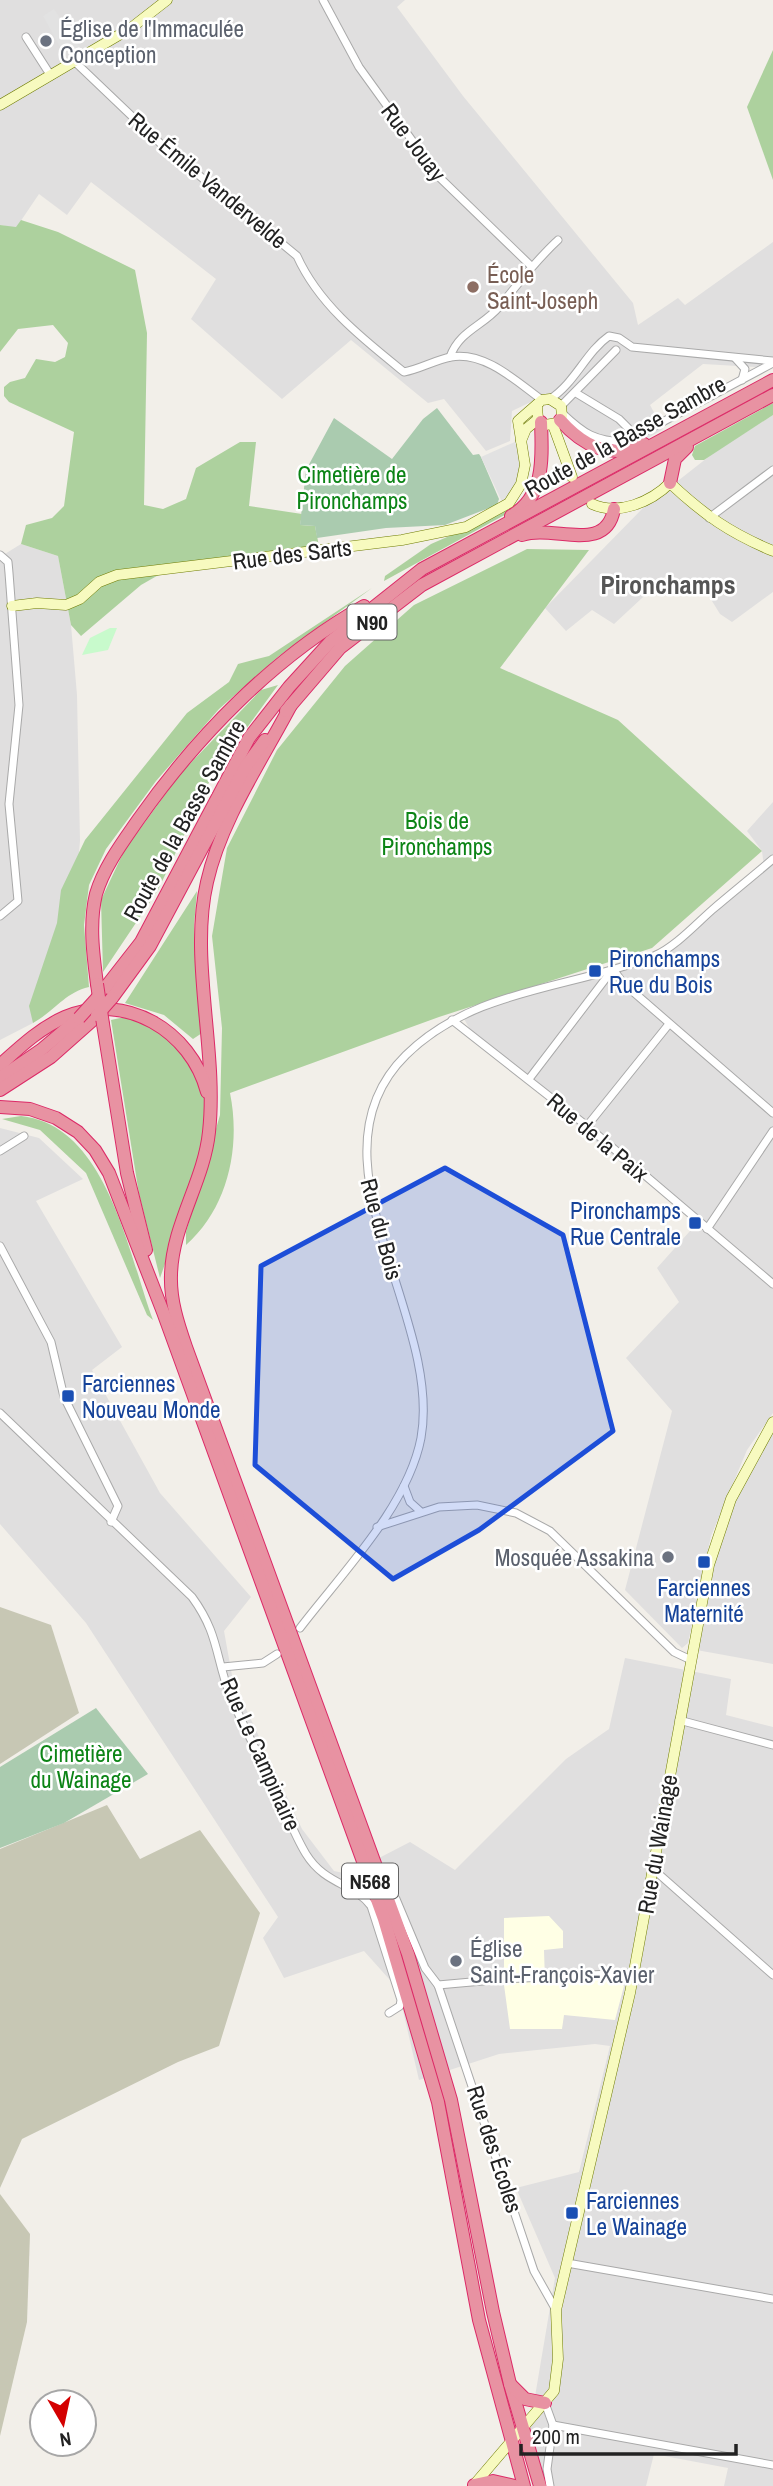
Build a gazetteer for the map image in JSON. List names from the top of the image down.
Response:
{
  "streets": {
    "highway": ["Route de la Basse Sambre", "N90", "N568"],
    "street": [
      "Rue Jouay",
      "Rue Émile Vandervelde",
      "Rue des Sarts",
      "Rue de la Paix",
      "Rue du Bois",
      "Rue Le Campinaire",
      "Rue du Wainage",
      "Rue des Écoles"
    ]
  },
  "crossings": [
    ["Rue Émile Vandervelde", "Rue des Sarts"],
    ["Rue de la Paix", "Rue du Bois"],
    ["Rue du Wainage", "N568"],
    ["Rue du Wainage", "Rue des Écoles"]
  ],
  "districts": ["Pironchamps"],
  "parks": ["Cimetière de Pironchamps", "Bois de Pironchamps", "Cimetière du Wainage"],
  "places": {
    "other": [
      "Église de l'Immaculée Conception",
      "École Saint-Joseph",
      "Mosquée Assakina",
      "Église Saint-François-Xavier"
    ],
    "transit": [
      "Pironchamps Rue du Bois",
      "Pironchamps Rue Centrale",
      "Farciennes Nouveau Monde",
      "Farciennes Maternité",
      "Farciennes Le Wainage"
    ]
  },
  "scale_bar": "200 m",
  "north": "bottom"
}
